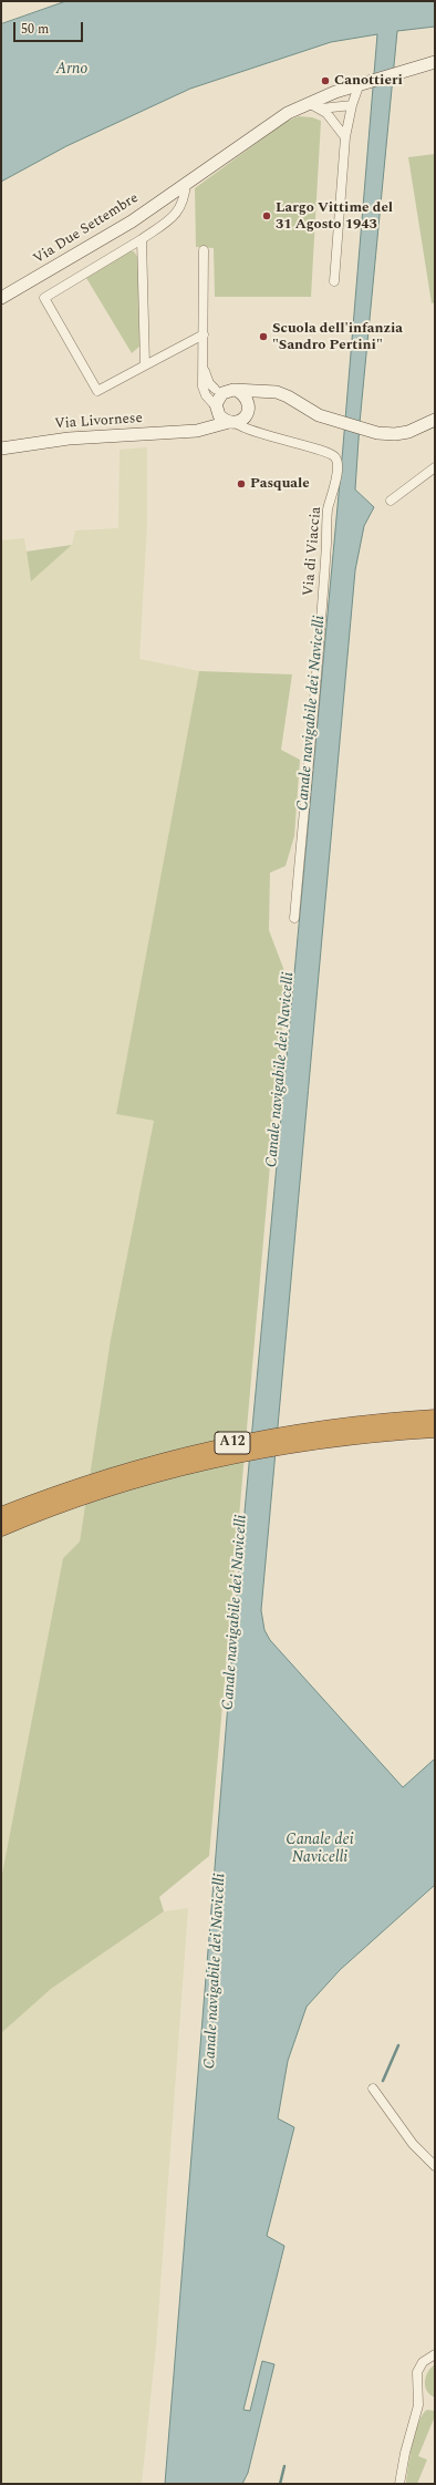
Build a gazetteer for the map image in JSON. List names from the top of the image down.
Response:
{
  "streets": {
    "highway": ["A12"],
    "street": ["Via Due Settembre", "Via Livornese", "Via di Viaccia"]
  },
  "crossings": [
    ["Via Livornese", "Via di Viaccia"]
  ],
  "water": ["Arno", "Canale navigabile dei Navicelli", "Canale dei Navicelli"],
  "places": [
    "Canottieri",
    "Largo Vittime del 31 Agosto 1943",
    "Scuola dell'infanzia \"Sandro Pertini\"",
    "Pasquale"
  ],
  "scale_bar": "50 m"
}
